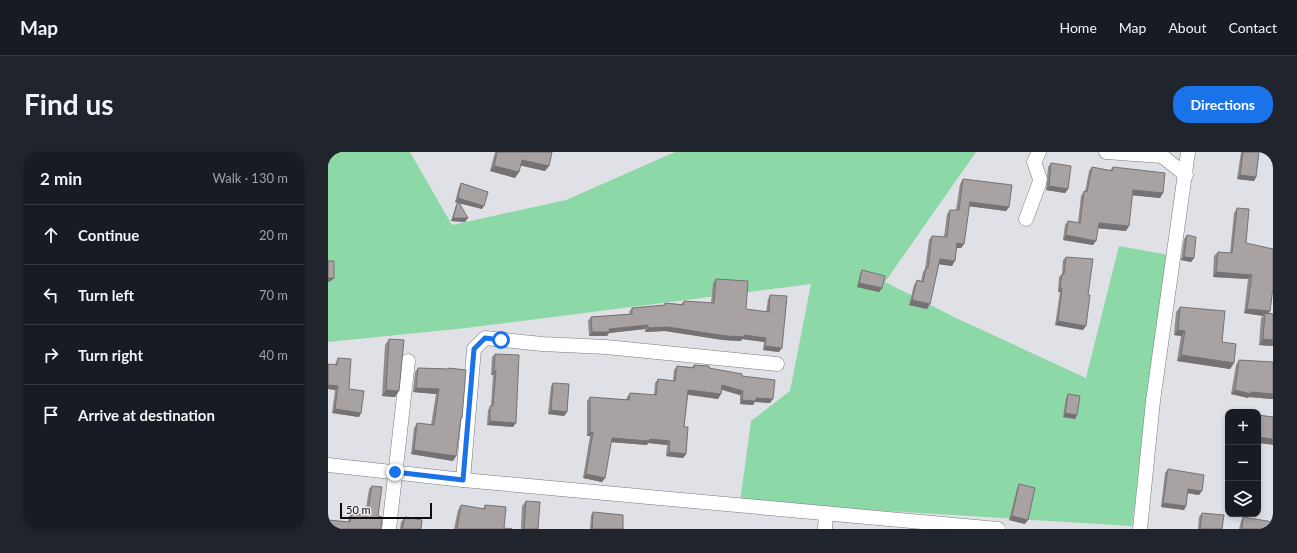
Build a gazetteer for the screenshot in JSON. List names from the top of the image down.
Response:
{
  "scale_bar": "50 m",
  "page": {
    "header": "Map",
    "nav": [
      "Home",
      "Map",
      "About",
      "Contact"
    ],
    "buttons": "Directions",
    "title": "Find us",
    "heading": ["2 min", "Walk · 130 m"],
    "list": [
      ["Continue", "20 m"],
      ["Turn left", "70 m"],
      ["Turn right", "40 m"],
      "Arrive at destination"
    ],
    "map_buttons": ["+", "−"],
    "scale": "50 m"
  }
}
